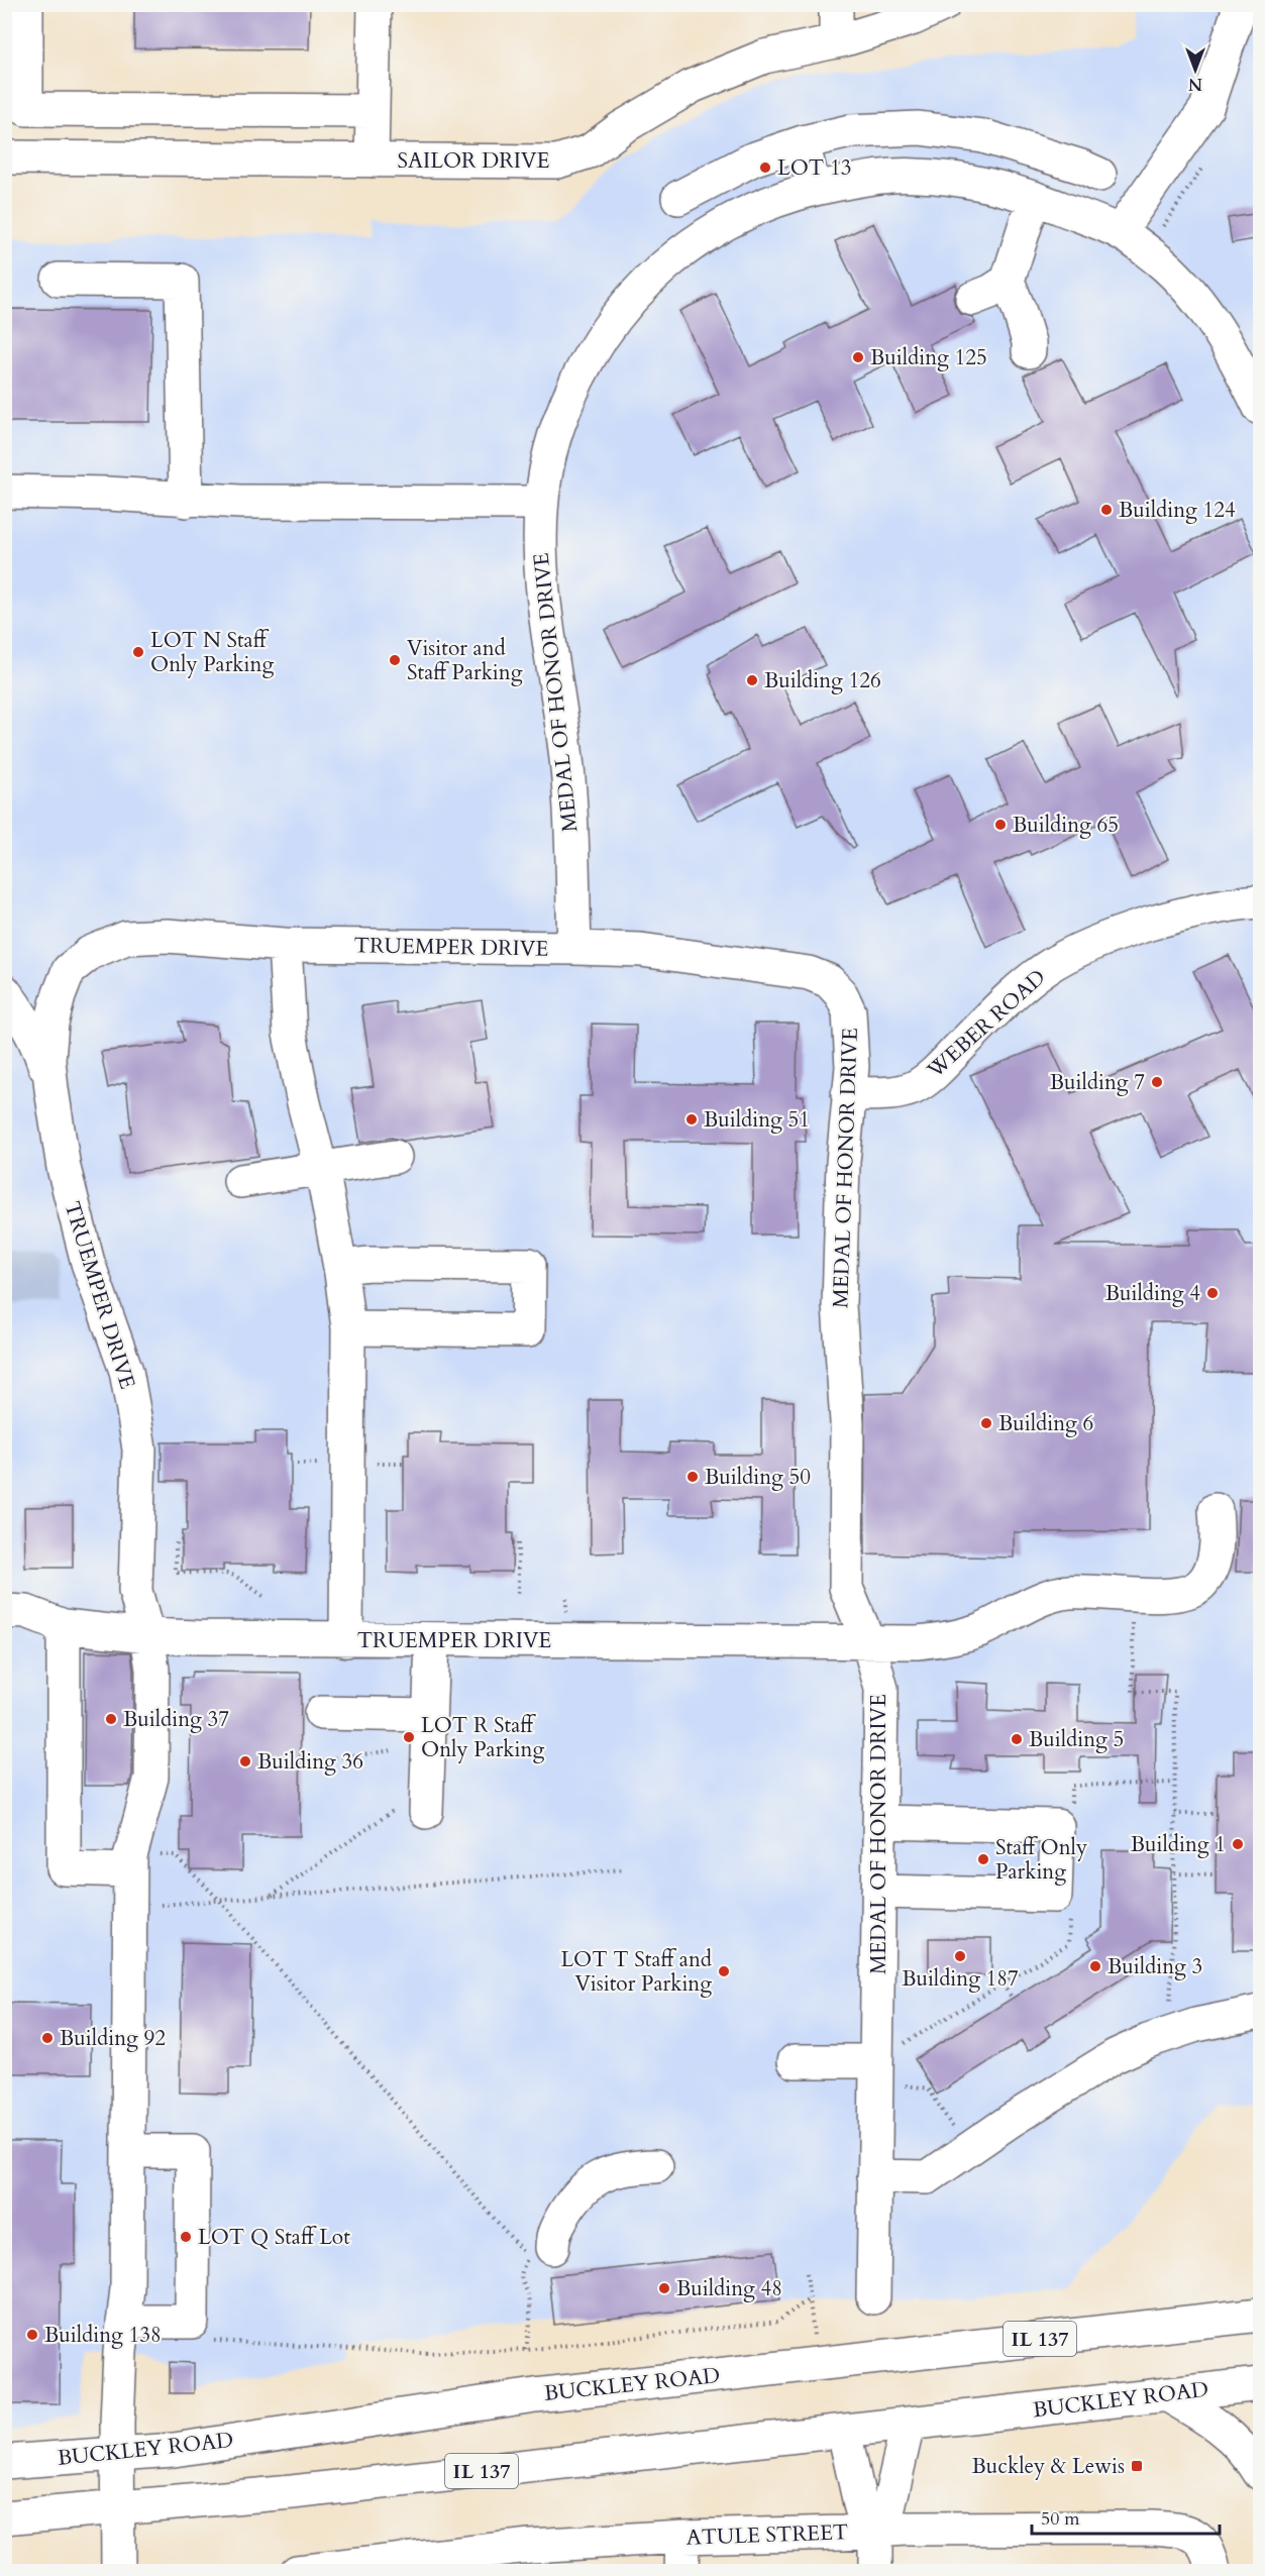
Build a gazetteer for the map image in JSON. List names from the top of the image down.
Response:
{
  "streets": {
    "main road": [
      "SAILOR DRIVE",
      "MEDAL OF HONOR DRIVE",
      "TRUEMPER DRIVE",
      "WEBER ROAD",
      "IL 137",
      "BUCKLEY ROAD",
      "ATULE STREET"
    ]
  },
  "crossings": [
    ["MEDAL OF HONOR DRIVE", "TRUEMPER DRIVE"],
    ["MEDAL OF HONOR DRIVE", "WEBER ROAD"]
  ],
  "places": {
    "other": [
      "LOT 13",
      "Building 125",
      "Building 124",
      "LOT N Staff Only Parking",
      "Visitor and Staff Parking",
      "Building 126",
      "Building 65",
      "Building 7",
      "Building 51",
      "Building 4",
      "Building 6",
      "Building 50",
      "Building 37",
      "LOT R Staff Only Parking",
      "Building 5",
      "Building 36",
      "Building 1",
      "Staff Only Parking",
      "Building 187",
      "Building 3",
      "LOT T Staff and Visitor Parking",
      "Building 92",
      "LOT Q Staff Lot",
      "Building 48",
      "Building 138"
    ],
    "transit": ["Buckley & Lewis"]
  },
  "scale_bar": "50 m",
  "north": "bottom"
}
